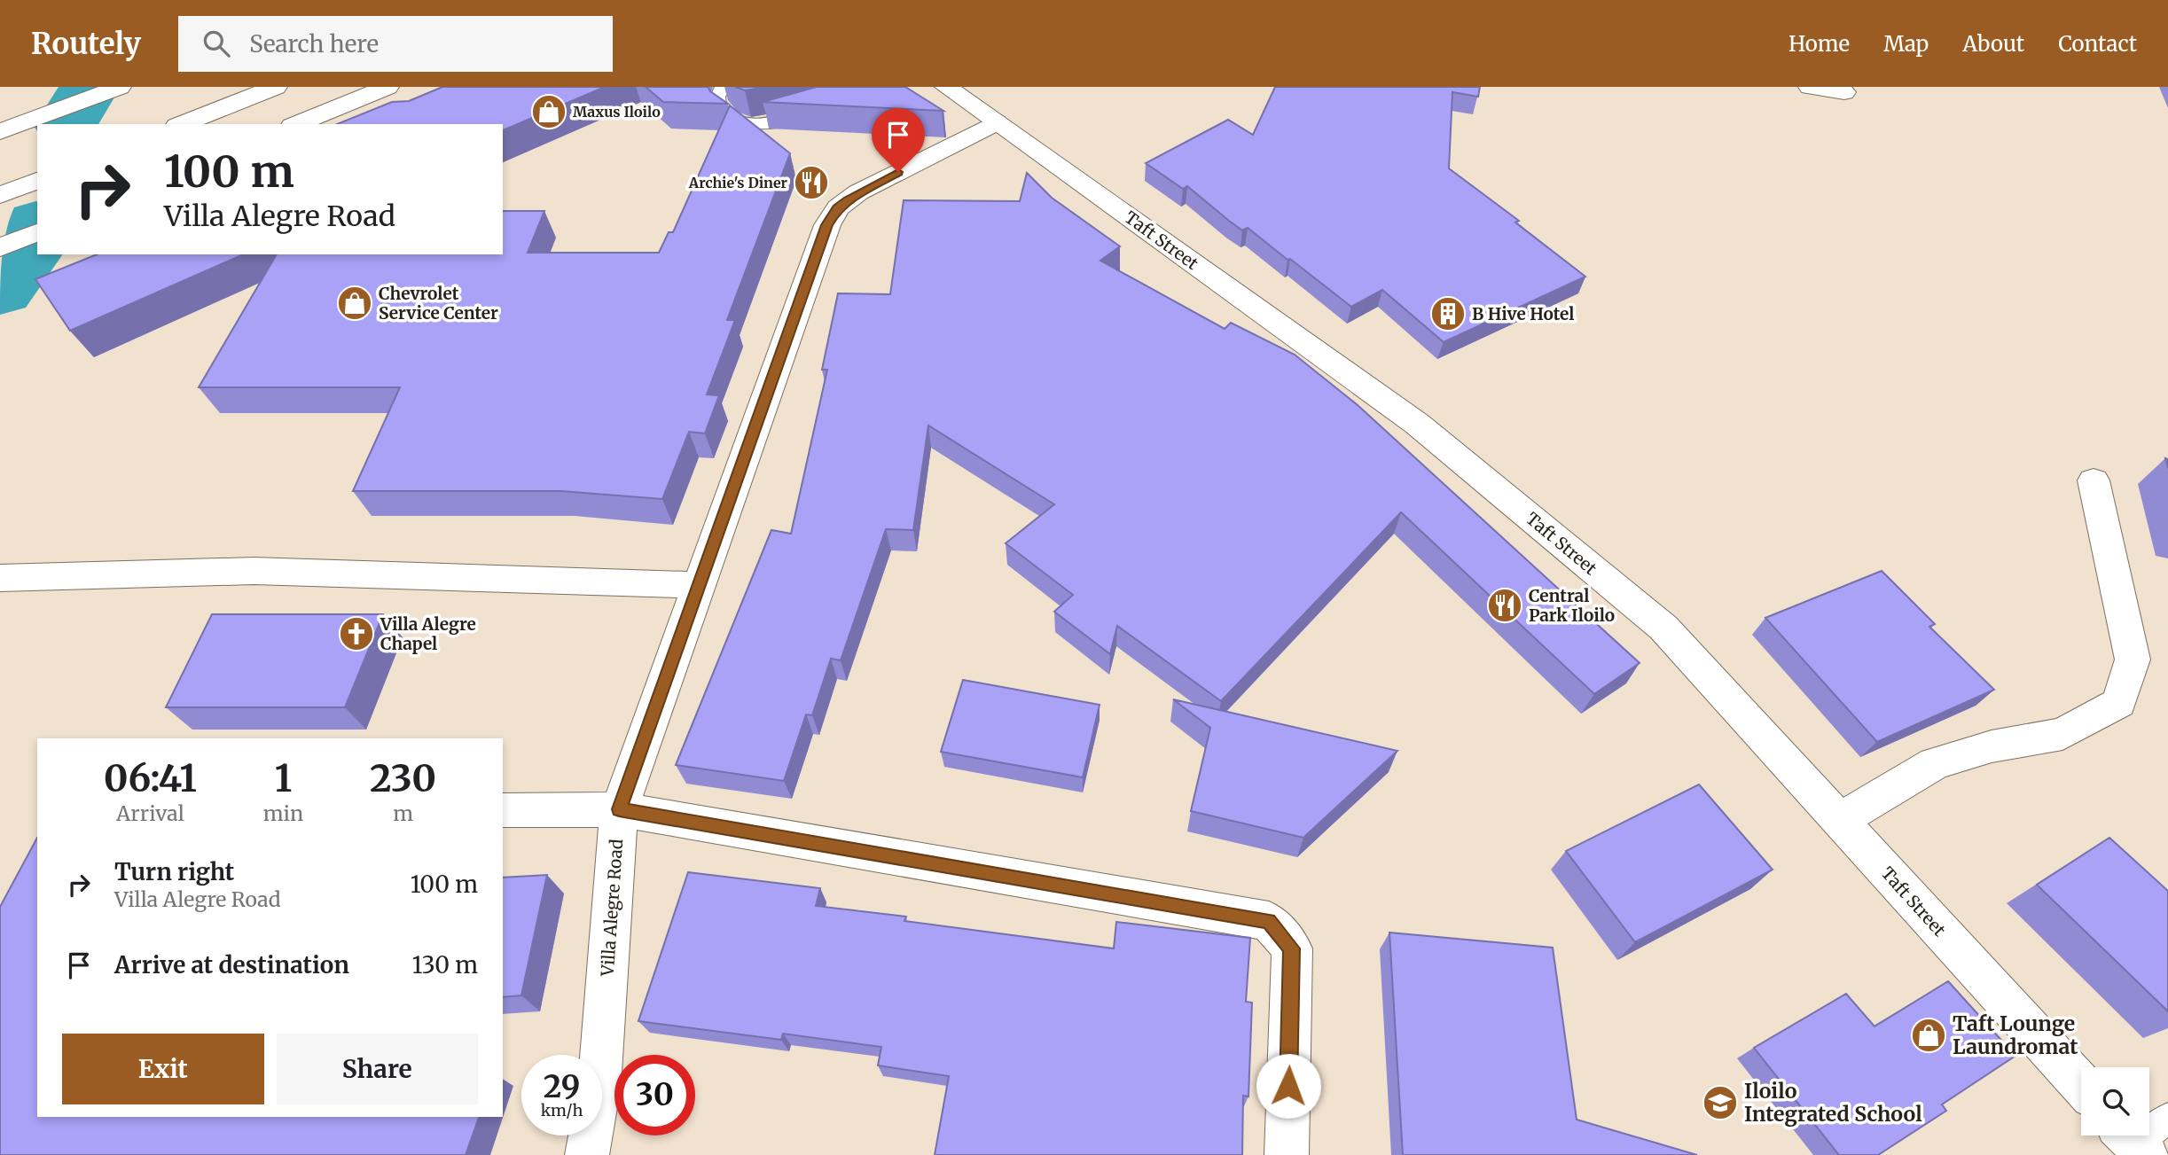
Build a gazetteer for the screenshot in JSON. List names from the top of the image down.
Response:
{
  "streets": {
    "main road": ["Taft Street", "Villa Alegre Road"]
  },
  "crossings": [
    ["Taft Street", "Villa Alegre Road"]
  ],
  "places": {
    "shop": ["Maxus Iloilo", "Chevrolet Service Center", "Taft Lounge Laundromat"],
    "restaurant": ["Archie's Diner", "Central Park Iloilo"],
    "building": ["B Hive Hotel"],
    "church": ["Villa Alegre Chapel"],
    "school or university": ["Iloilo Integrated School"]
  },
  "page": {
    "header": "Routely",
    "search": "Search here",
    "nav": [
      "Home",
      "Map",
      "About",
      "Contact"
    ],
    "turn": ["100 m", "Villa Alegre Road"],
    "eta": [
      "06:41",
      "Arrival",
      "1",
      "min",
      "230",
      "m"
    ],
    "list": [
      {
        "name": "Turn right",
        "note": "Villa Alegre Road",
        "value": "100 m"
      },
      {
        "name": "Arrive at destination",
        "value": "130 m"
      }
    ],
    "buttons": ["Exit", "Share"],
    "speed": "29 km/h",
    "limit": "30"
  }
}
